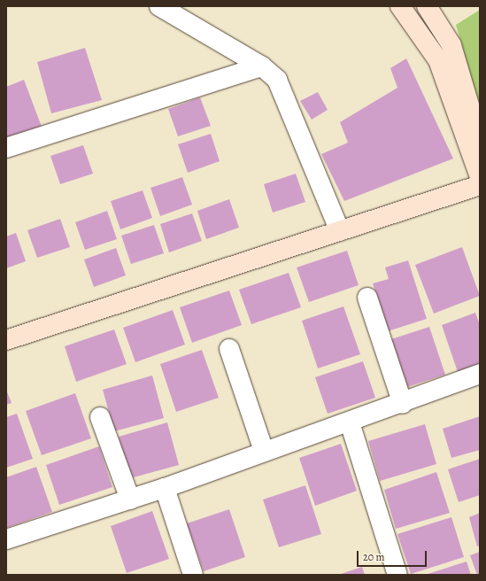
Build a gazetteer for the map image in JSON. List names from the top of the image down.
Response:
{
  "scale_bar": "20 m"
}
